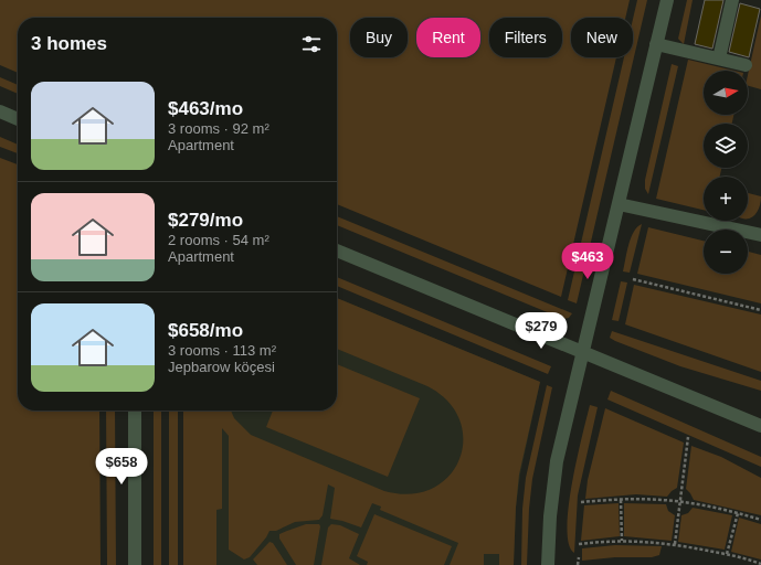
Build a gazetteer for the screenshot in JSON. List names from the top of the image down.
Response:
{
  "north": "right",
  "page": {
    "chip": [
      "Buy",
      "Rent",
      "Filters",
      "New"
    ],
    "heading": "3 homes",
    "map_buttons": ["+", "−"],
    "list": [
      {
        "name": "$463/mo",
        "note": "3 rooms · 92 m² · Apartment"
      },
      {
        "name": "$279/mo",
        "note": "2 rooms · 54 m² · Apartment"
      },
      {
        "name": "$658/mo",
        "note": "3 rooms · 113 m² · Jepbarow köçesi"
      }
    ],
    "price": ["$463", "$279", "$658"]
  }
}
